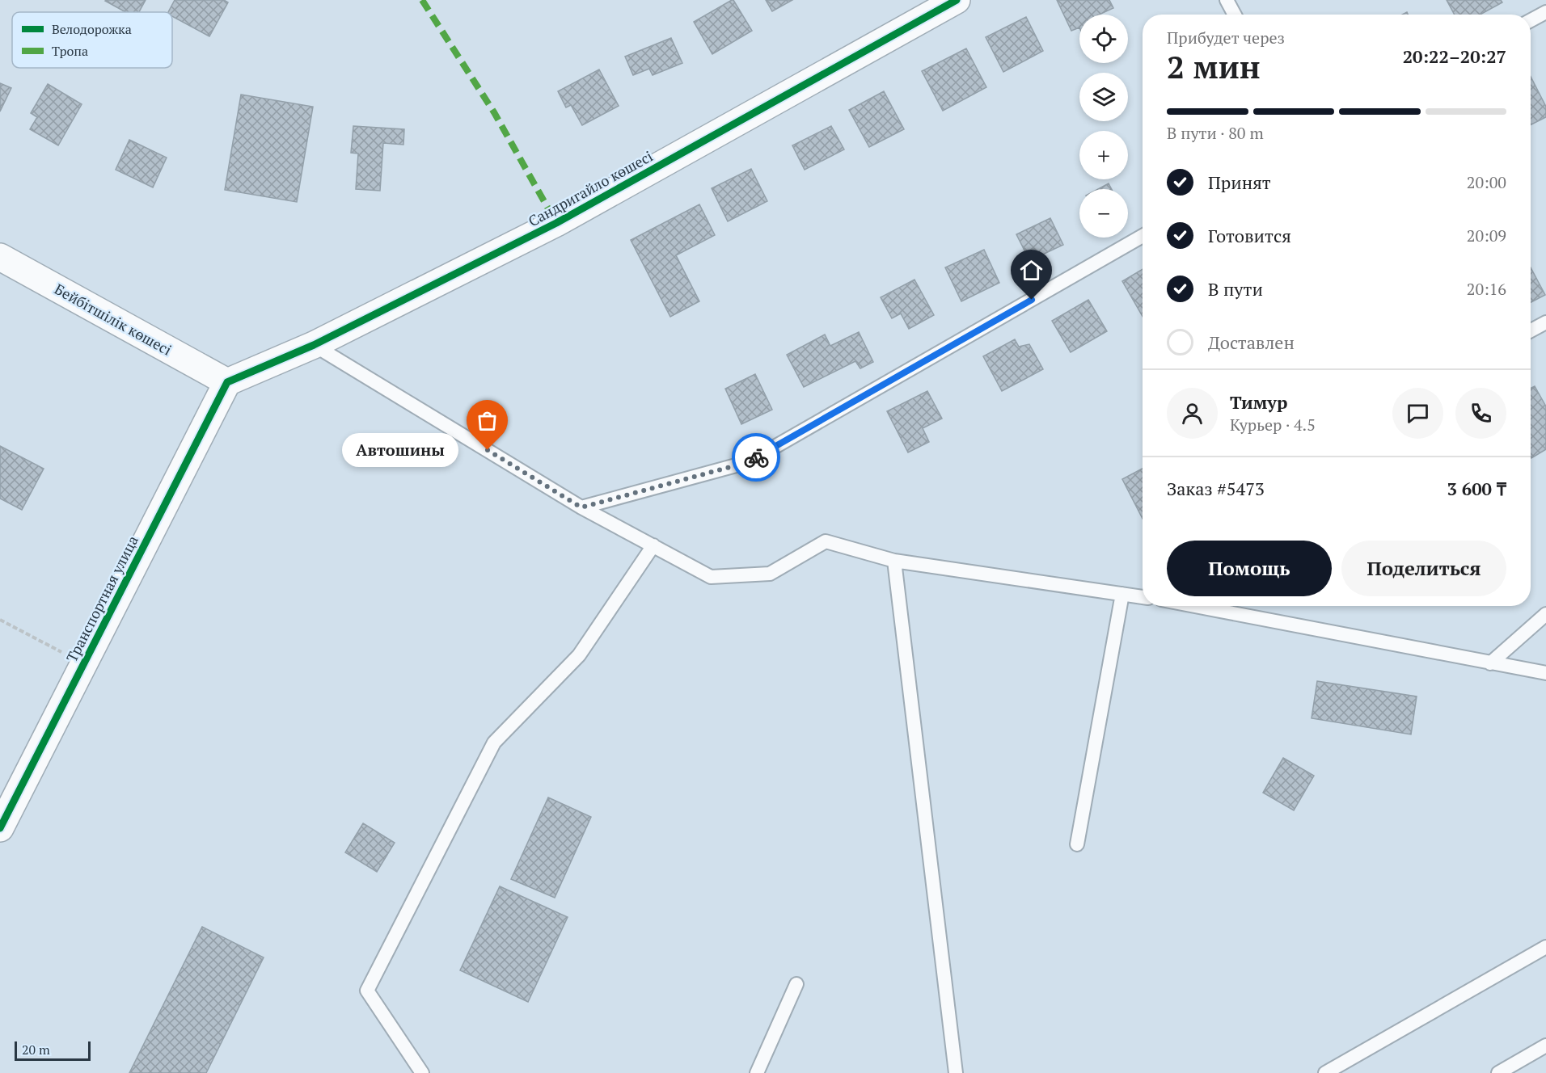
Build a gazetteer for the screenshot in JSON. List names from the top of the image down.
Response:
{
  "streets": {
    "street": ["Сандригайло көшесі", "Бейбітшілік көшесі", "Транспортная улица"]
  },
  "crossings": [
    ["Сандригайло көшесі", "Бейбітшілік көшесі"],
    ["Сандригайло көшесі", "Транспортная улица"],
    ["Бейбітшілік көшесі", "Транспортная улица"]
  ],
  "places": ["Автошины"],
  "legend": ["Велодорожка", "Тропа"],
  "scale_bar": "20 m",
  "page": {
    "map_buttons": ["+", "−"],
    "heading": ["2 мин", "Прибудет через", "20:22–20:27"],
    "panel": [
      "Тимур",
      "Курьер · 4.5",
      "Заказ #5473",
      "3 600 ₸"
    ],
    "bar": "В пути · 80 m",
    "list": [
      ["Принят", "20:00"],
      ["Готовится", "20:09"],
      ["В пути", "20:16"],
      "Доставлен"
    ],
    "bubble": "Автошины",
    "buttons": ["Помощь", "Поделиться"],
    "scale": "20 m"
  }
}
